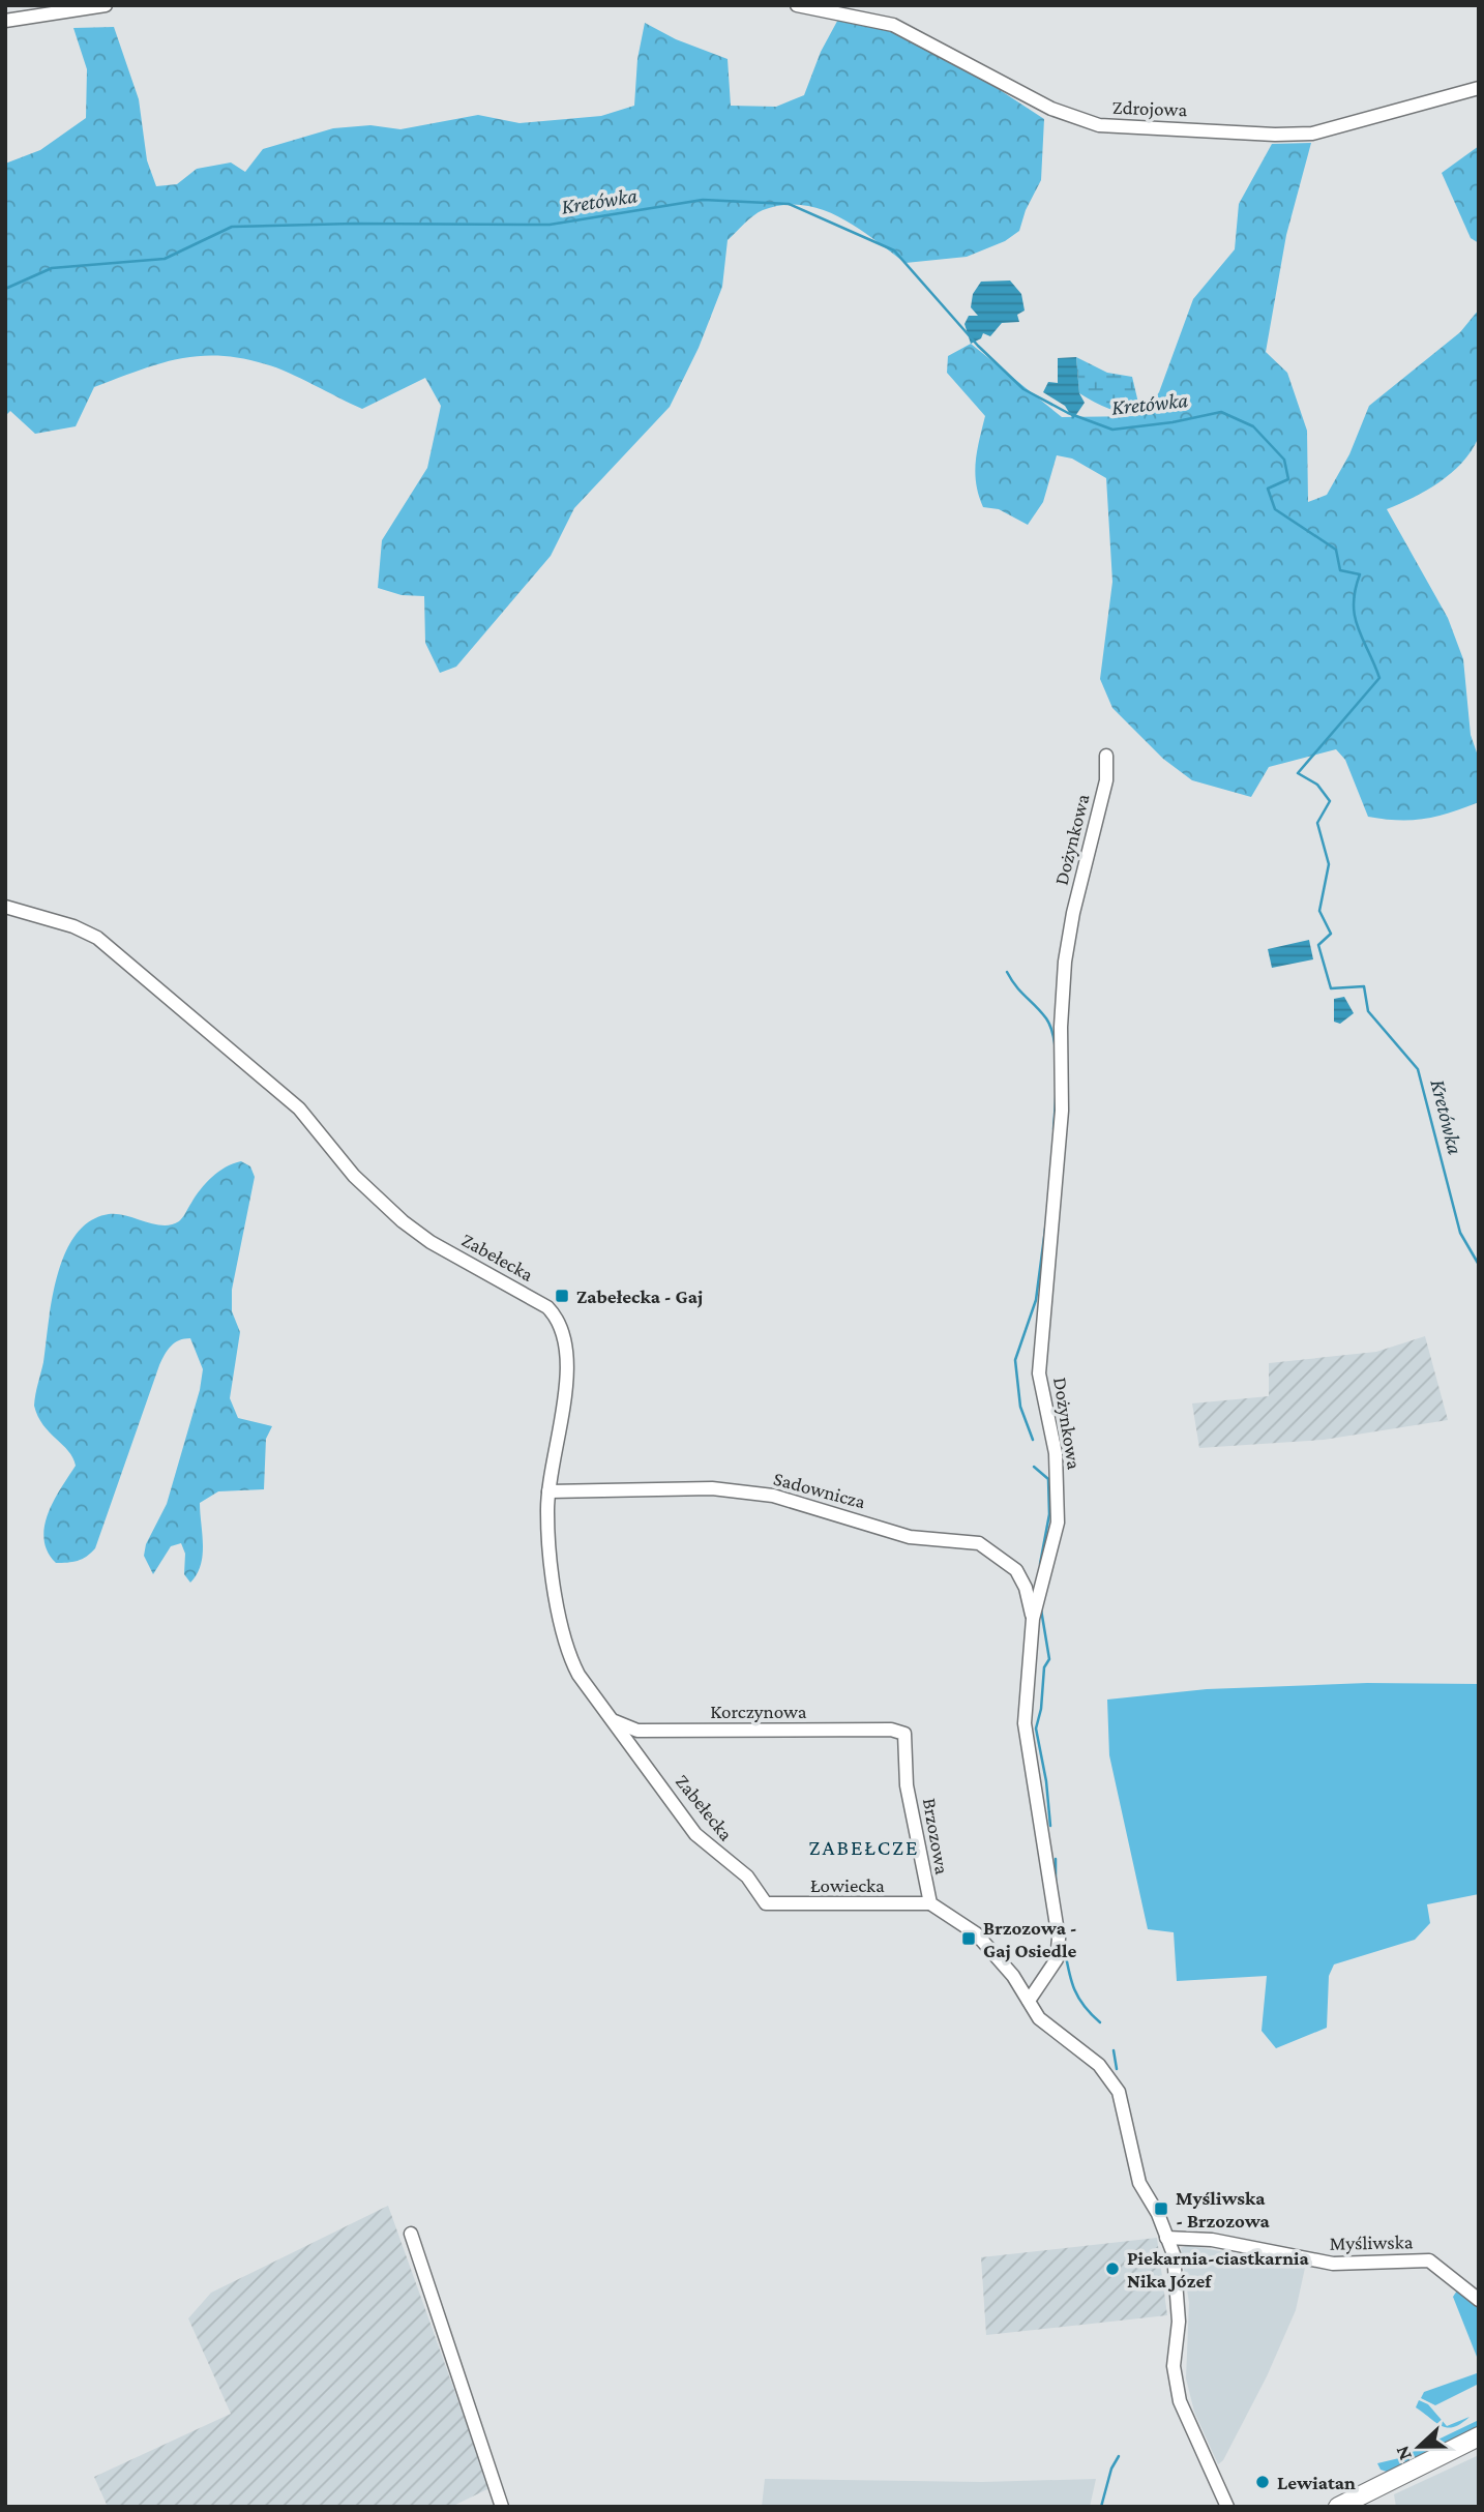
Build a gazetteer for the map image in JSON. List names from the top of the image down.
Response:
{
  "streets": {
    "street": [
      "Zdrojowa",
      "Dożynkowa",
      "Zabełecka",
      "Sadownicza",
      "Korczynowa",
      "Brzozowa",
      "Łowiecka",
      "Myśliwska"
    ]
  },
  "crossings": [
    ["Dożynkowa", "Sadownicza"],
    ["Dożynkowa", "Brzozowa"],
    ["Zabełecka", "Sadownicza"],
    ["Zabełecka", "Korczynowa"],
    ["Zabełecka", "Łowiecka"],
    ["Korczynowa", "Brzozowa"],
    ["Brzozowa", "Łowiecka"],
    ["Brzozowa", "Myśliwska"]
  ],
  "districts": ["ZABEŁCZE"],
  "water": ["Kretówka"],
  "places": {
    "transit": ["Zabełecka - Gaj", "Brzozowa - Gaj Osiedle", "Myśliwska - Brzozowa"],
    "other": ["Piekarnia-ciastkarnia Nika Józef", "Lewiatan"]
  },
  "north": "left"
}
